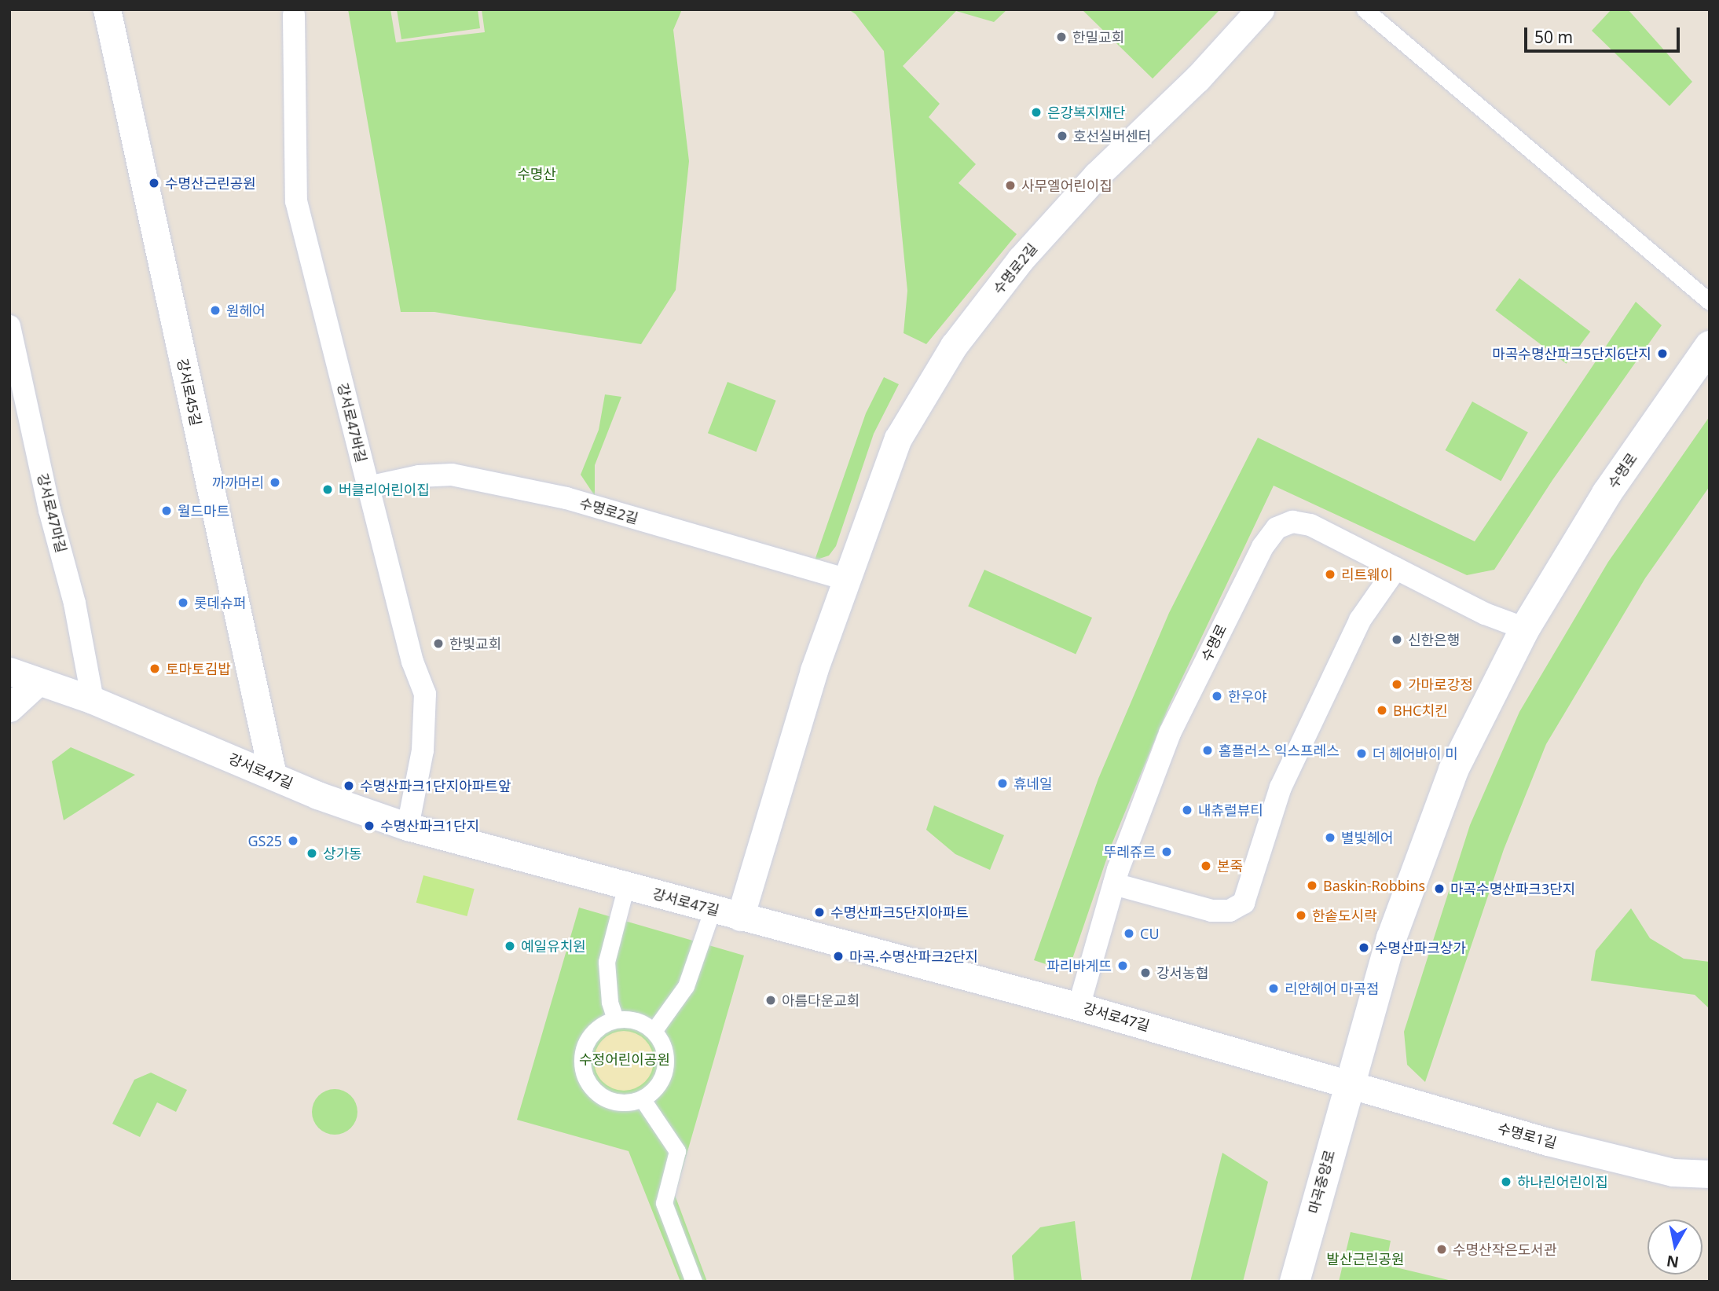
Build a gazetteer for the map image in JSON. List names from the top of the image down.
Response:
{
  "streets": {
    "main road": ["수명로", "마곡중앙로"],
    "street": [
      "수명로2길",
      "강서로45길",
      "강서로47바길",
      "강서로47마길",
      "강서로47길",
      "수명로1길"
    ]
  },
  "crossings": [
    ["수명로2길", "강서로47바길"],
    ["수명로2길", "강서로47길"],
    ["강서로45길", "강서로47길"],
    ["강서로47바길", "강서로47길"],
    ["수명로", "강서로47길"],
    ["수명로", "수명로1길"],
    ["수명로", "마곡중앙로"],
    ["강서로47마길", "강서로47길"],
    ["강서로47길", "수명로1길"],
    ["강서로47길", "마곡중앙로"],
    ["수명로1길", "마곡중앙로"]
  ],
  "parks": ["수명산", "수정어린이공원", "발산근린공원"],
  "places": [
    "한밀교회",
    "은강복지재단",
    "호선실버센터",
    "수명산근린공원",
    "사무엘어린이집",
    "원헤어",
    "마곡수명산파크5단지6단지",
    "까까머리",
    "버클리어린이집",
    "월드마트",
    "리트웨이",
    "롯데슈퍼",
    "신한은행",
    "한빛교회",
    "토마토김밥",
    "가마로강정",
    "한우야",
    "BHC치킨",
    "홈플러스 익스프레스",
    "더 헤어바이 미",
    "휴네일",
    "수명산파크1단지아파트앞",
    "내츄럴뷰티",
    "수명산파크1단지",
    "별빛헤어",
    "GS25",
    "뚜레쥬르",
    "상가동",
    "본죽",
    "Baskin-Robbins",
    "마곡수명산파크3단지",
    "수명산파크5단지아파트",
    "한솥도시락",
    "CU",
    "예일유치원",
    "수명산파크상가",
    "마곡.수명산파크2단지",
    "파리바게뜨",
    "강서농협",
    "리안헤어 마곡점",
    "아름다운교회",
    "하나린어린이집",
    "수명산작은도서관"
  ],
  "scale_bar": "50 m",
  "north": "bottom"
}
